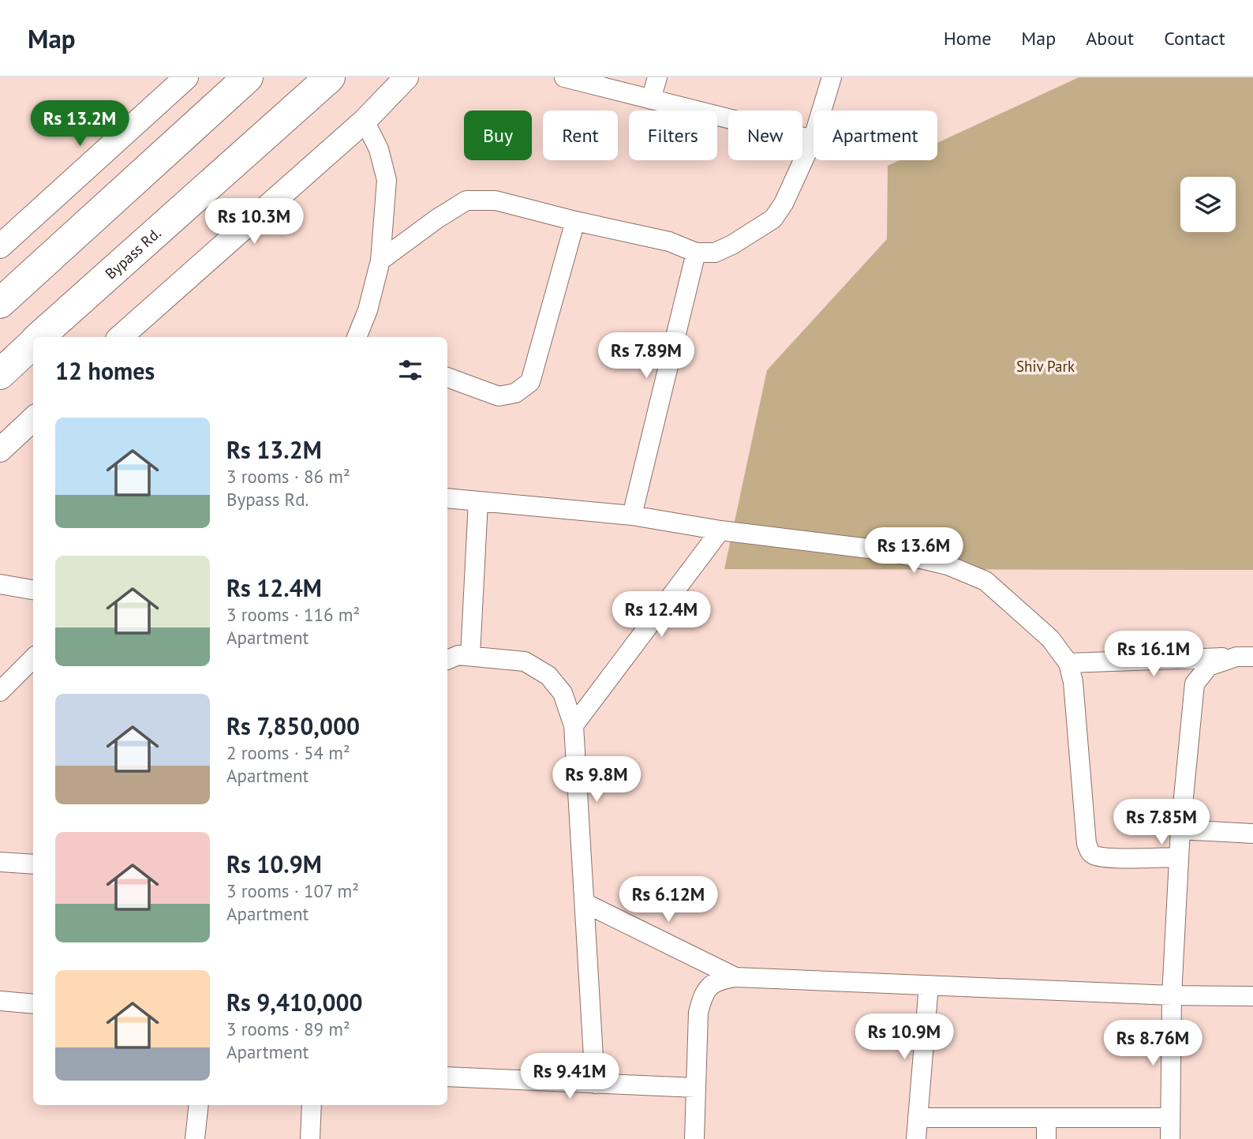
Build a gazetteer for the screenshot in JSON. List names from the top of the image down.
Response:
{
  "streets": {
    "highway": ["Bypass Rd."]
  },
  "parks": ["Shiv Park"],
  "page": {
    "header": "Map",
    "nav": [
      "Home",
      "Map",
      "About",
      "Contact"
    ],
    "price": [
      "Rs 13.2M",
      "Rs 10.3M",
      "Rs 7.89M",
      "Rs 13.6M",
      "Rs 12.4M",
      "Rs 16.1M",
      "Rs 9.8M",
      "Rs 7.85M",
      "Rs 6.12M",
      "Rs 10.9M",
      "Rs 8.76M",
      "Rs 9.41M"
    ],
    "chip": [
      "Buy",
      "Rent",
      "Filters",
      "New",
      "Apartment"
    ],
    "heading": "12 homes",
    "list": [
      {
        "name": "Rs 13.2M",
        "note": "3 rooms · 86 m² · Bypass Rd."
      },
      {
        "name": "Rs 12.4M",
        "note": "3 rooms · 116 m² · Apartment"
      },
      {
        "name": "Rs 7,850,000",
        "note": "2 rooms · 54 m² · Apartment"
      },
      {
        "name": "Rs 10.9M",
        "note": "3 rooms · 107 m² · Apartment"
      },
      {
        "name": "Rs 9,410,000",
        "note": "3 rooms · 89 m² · Apartment"
      }
    ]
  }
}
